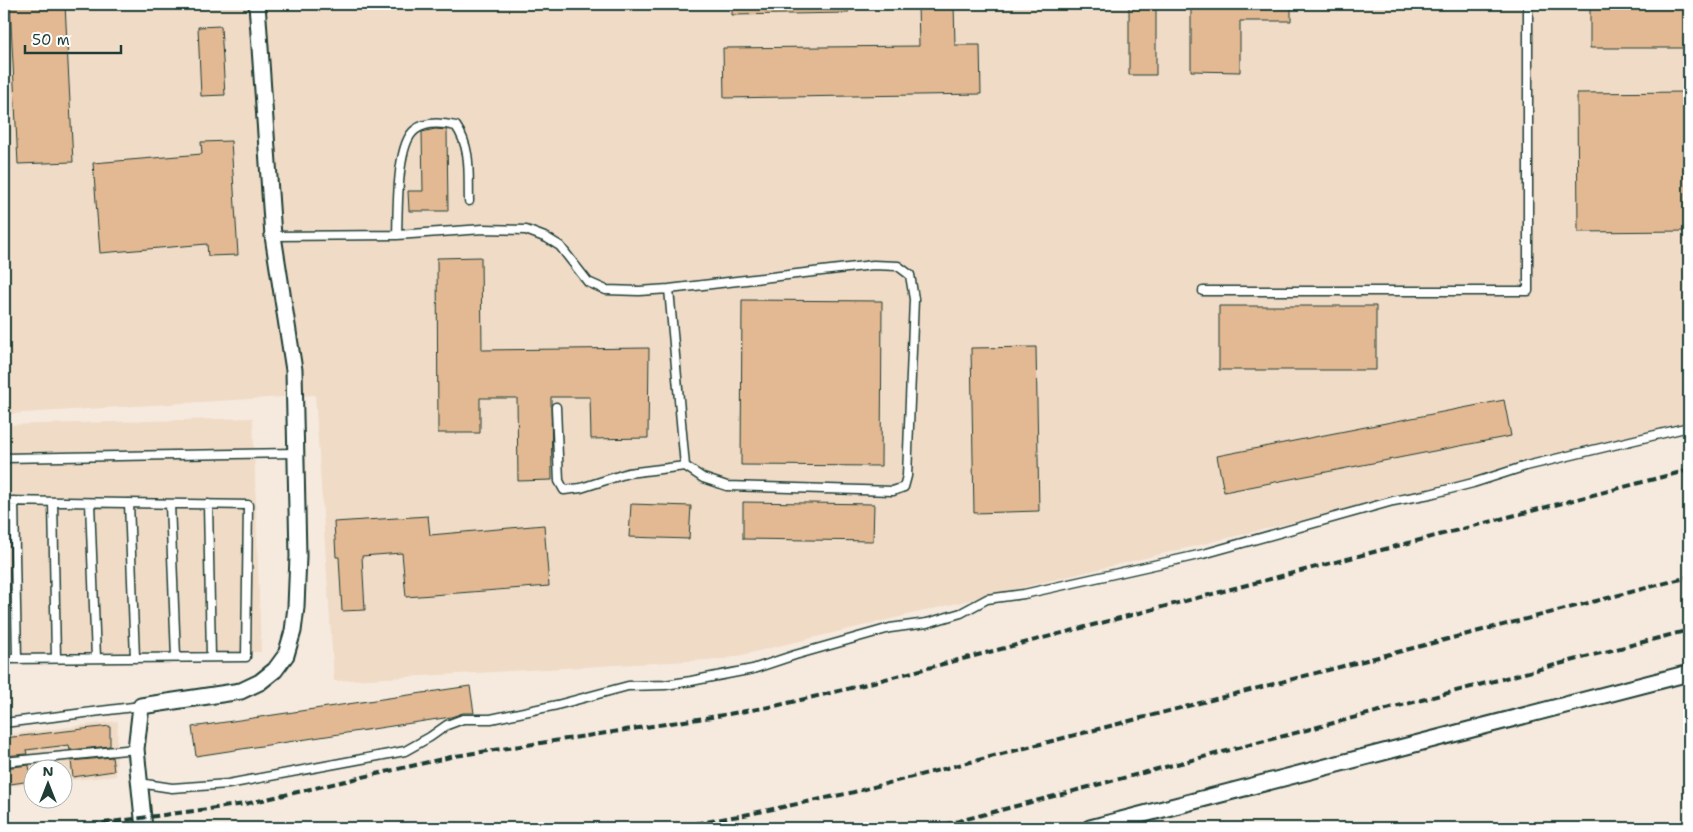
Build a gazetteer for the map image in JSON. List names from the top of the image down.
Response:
{
  "scale_bar": "50 m",
  "north": "top"
}
